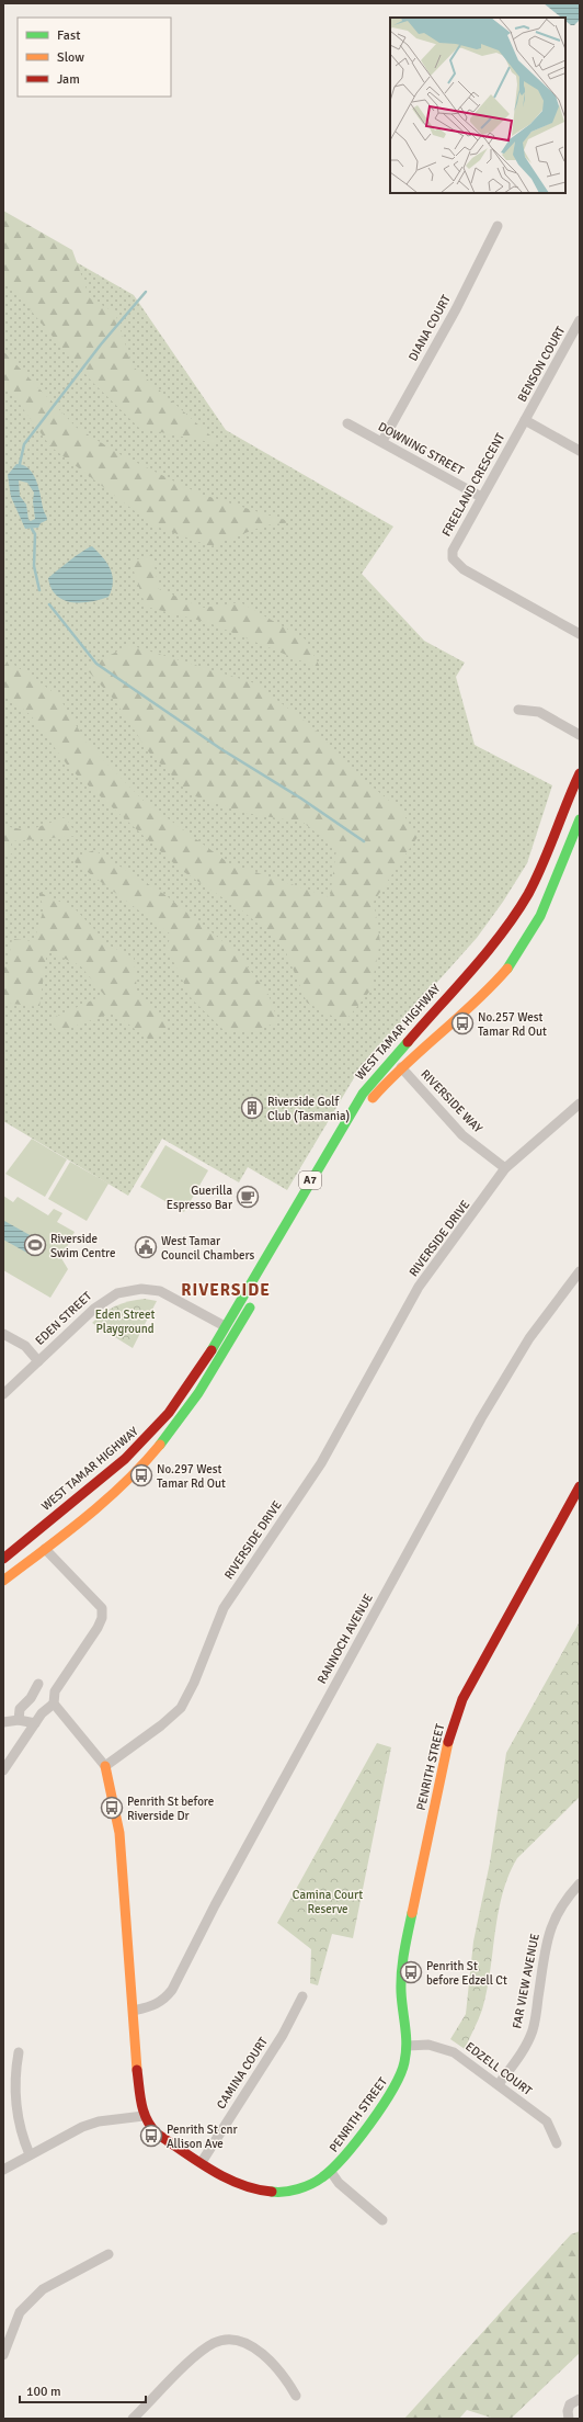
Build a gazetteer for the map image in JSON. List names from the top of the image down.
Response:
{
  "streets": {
    "main road": ["WEST TAMAR HIGHWAY", "A7", "PENRITH STREET"],
    "street": [
      "DIANA COURT",
      "BENSON COURT",
      "DOWNING STREET",
      "FREELAND CRESCENT",
      "RIVERSIDE WAY",
      "RIVERSIDE DRIVE",
      "EDEN STREET",
      "RANNOCH AVENUE",
      "FAR VIEW AVENUE",
      "EDZELL COURT",
      "CAMINA COURT"
    ]
  },
  "crossings": [
    ["DIANA COURT", "DOWNING STREET"],
    ["BENSON COURT", "FREELAND CRESCENT"],
    ["DOWNING STREET", "FREELAND CRESCENT"],
    ["WEST TAMAR HIGHWAY", "RIVERSIDE WAY"],
    ["WEST TAMAR HIGHWAY", "EDEN STREET"],
    ["RIVERSIDE WAY", "RIVERSIDE DRIVE"],
    ["RIVERSIDE DRIVE", "PENRITH STREET"],
    ["RANNOCH AVENUE", "PENRITH STREET"],
    ["PENRITH STREET", "EDZELL COURT"],
    ["PENRITH STREET", "CAMINA COURT"],
    ["FAR VIEW AVENUE", "EDZELL COURT"]
  ],
  "districts": ["RIVERSIDE"],
  "parks": ["Eden Street Playground", "Camina Court Reserve"],
  "places": {
    "bus stop": [
      "No.257 West Tamar Rd Out",
      "No.297 West Tamar Rd Out",
      "Penrith St before Riverside Dr",
      "Penrith St before Edzell Ct",
      "Penrith St cnr Allison Ave"
    ],
    "building": ["Riverside Golf Club (Tasmania)"],
    "cafe": ["Guerilla Espresso Bar"],
    "sports": ["Riverside Swim Centre"],
    "public building": ["West Tamar Council Chambers"]
  },
  "legend": ["Fast", "Slow", "Jam"],
  "scale_bar": "100 m"
}
